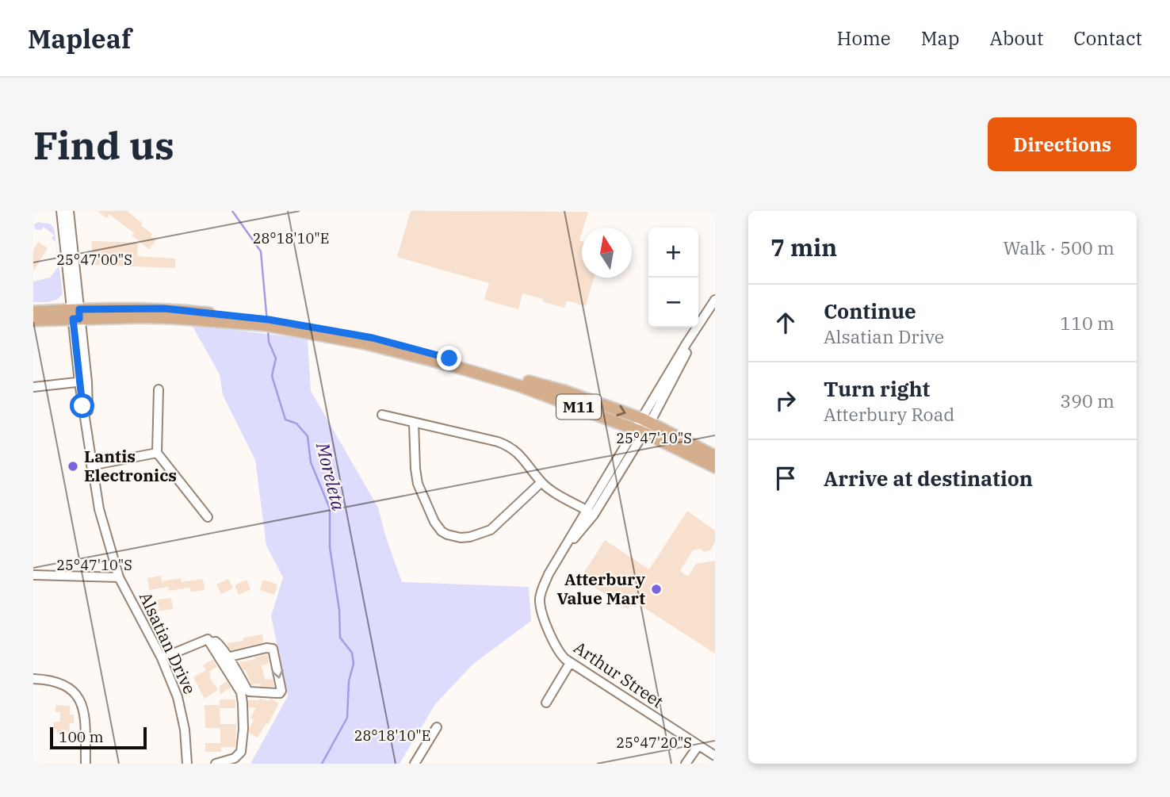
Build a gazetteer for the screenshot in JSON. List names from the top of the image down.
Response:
{
  "streets": {
    "main road": ["M11"],
    "street": ["Alsatian Drive", "Arthur Street"]
  },
  "crossings": [
    ["M11", "Alsatian Drive"]
  ],
  "water": ["Moreleta"],
  "places": ["Lantis Electronics", "Atterbury Value Mart"],
  "scale_bar": "100 m",
  "north": "top",
  "page": {
    "header": "Mapleaf",
    "nav": [
      "Home",
      "Map",
      "About",
      "Contact"
    ],
    "buttons": "Directions",
    "title": "Find us",
    "heading": ["7 min", "Walk · 500 m"],
    "map_buttons": ["+", "−"],
    "list": [
      ["Continue", "Alsatian Drive", "110 m"],
      ["Turn right", "Atterbury Road", "390 m"],
      "Arrive at destination"
    ],
    "scale": "100 m"
  },
  "coordinates": [
    "28°18'10\"E",
    "25°47'00\"S",
    "25°47'10\"S",
    "25°47'20\"S"
  ]
}
